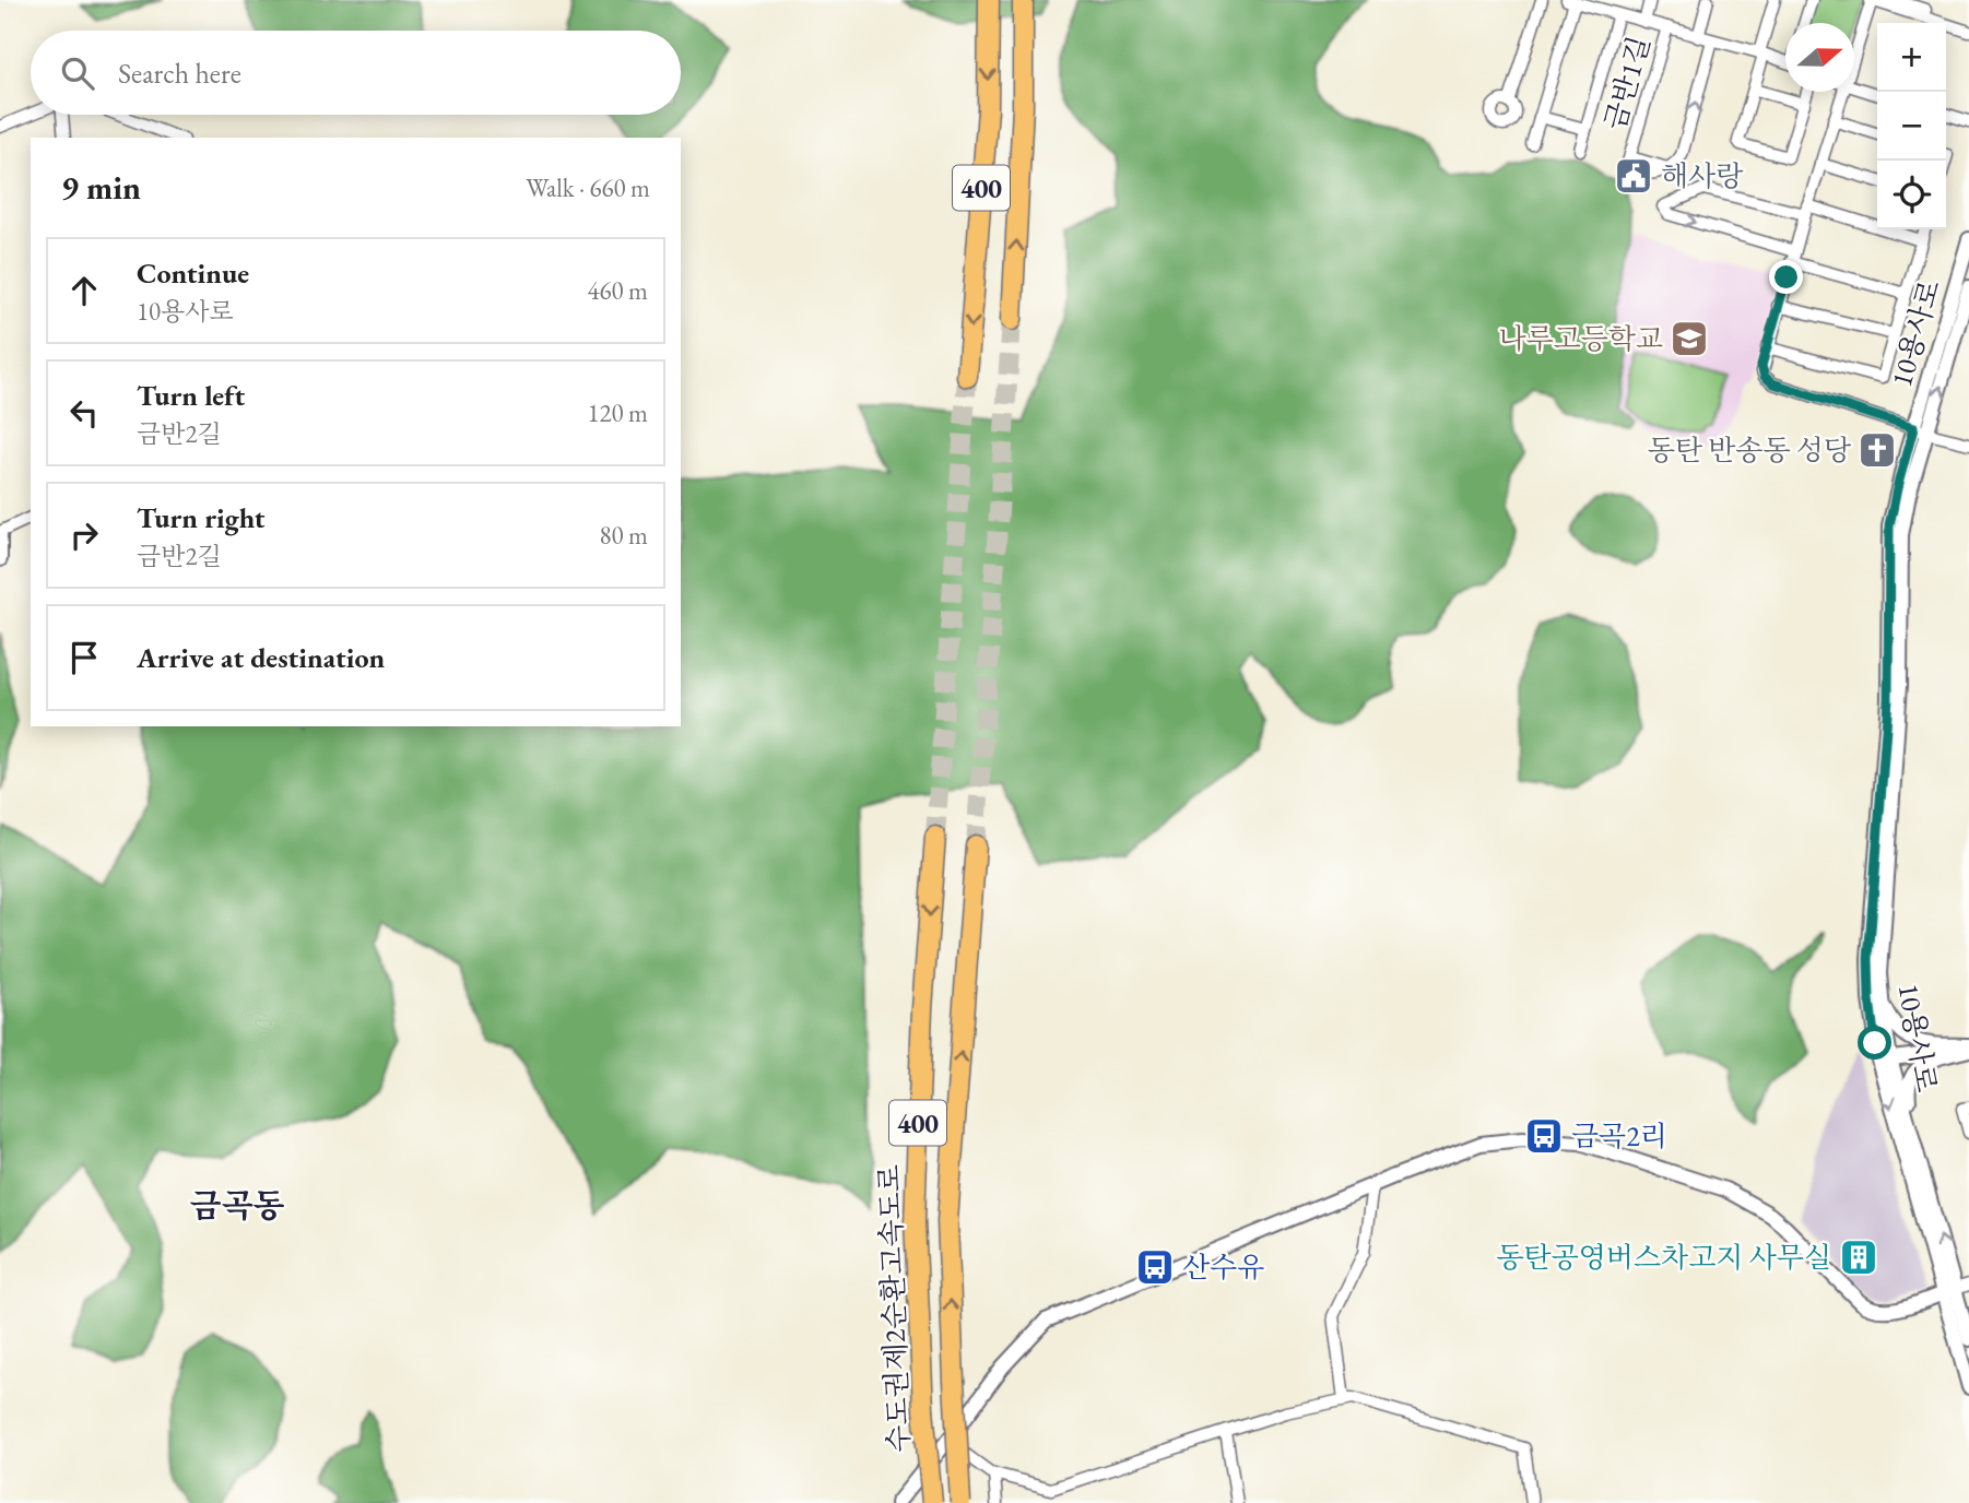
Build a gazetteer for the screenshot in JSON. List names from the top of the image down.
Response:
{
  "streets": {
    "highway": ["400", "수도권제2순환고속도로"],
    "street": ["금반1길", "10용사로"]
  },
  "districts": ["금곡동"],
  "places": {
    "public building": ["해사랑"],
    "school or university": ["나루고등학교"],
    "church": ["동탄 반송동 성당"],
    "bus stop": ["금곡2리", "산수유"],
    "building": ["동탄공영버스차고지 사무실"]
  },
  "north": "right",
  "page": {
    "map_buttons": ["+", "−"],
    "search": "Search here",
    "heading": ["9 min", "Walk · 660 m"],
    "list": [
      ["Continue", "10용사로", "460 m"],
      ["Turn left", "금반2길", "120 m"],
      ["Turn right", "금반2길", "80 m"],
      "Arrive at destination"
    ]
  }
}
